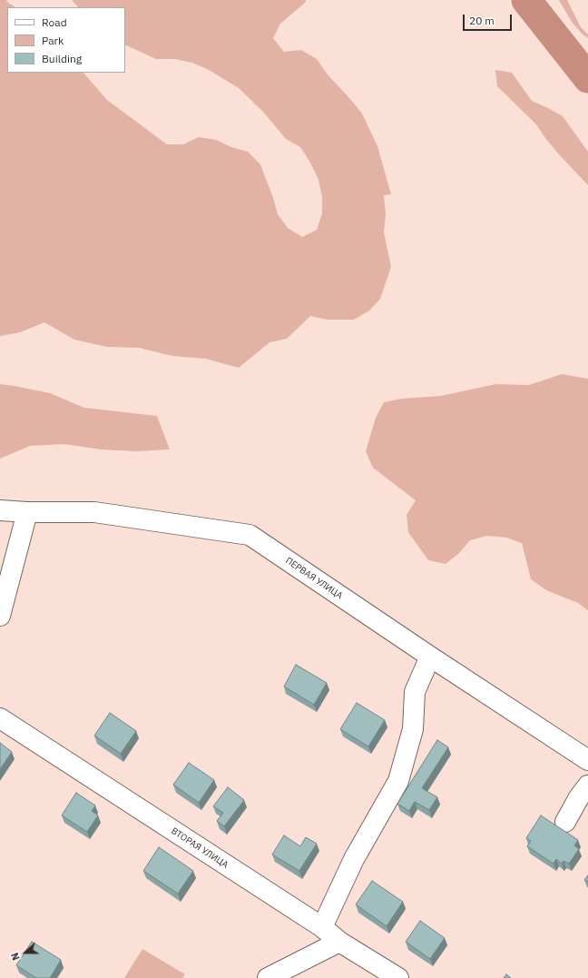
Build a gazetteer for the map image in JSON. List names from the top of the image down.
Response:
{
  "streets": {
    "street": ["ПЕРВАЯ УЛИЦА", "ВТОРАЯ УЛИЦА"]
  },
  "legend": ["Road", "Park", "Building"],
  "scale_bar": "20 m",
  "north": "left"
}
